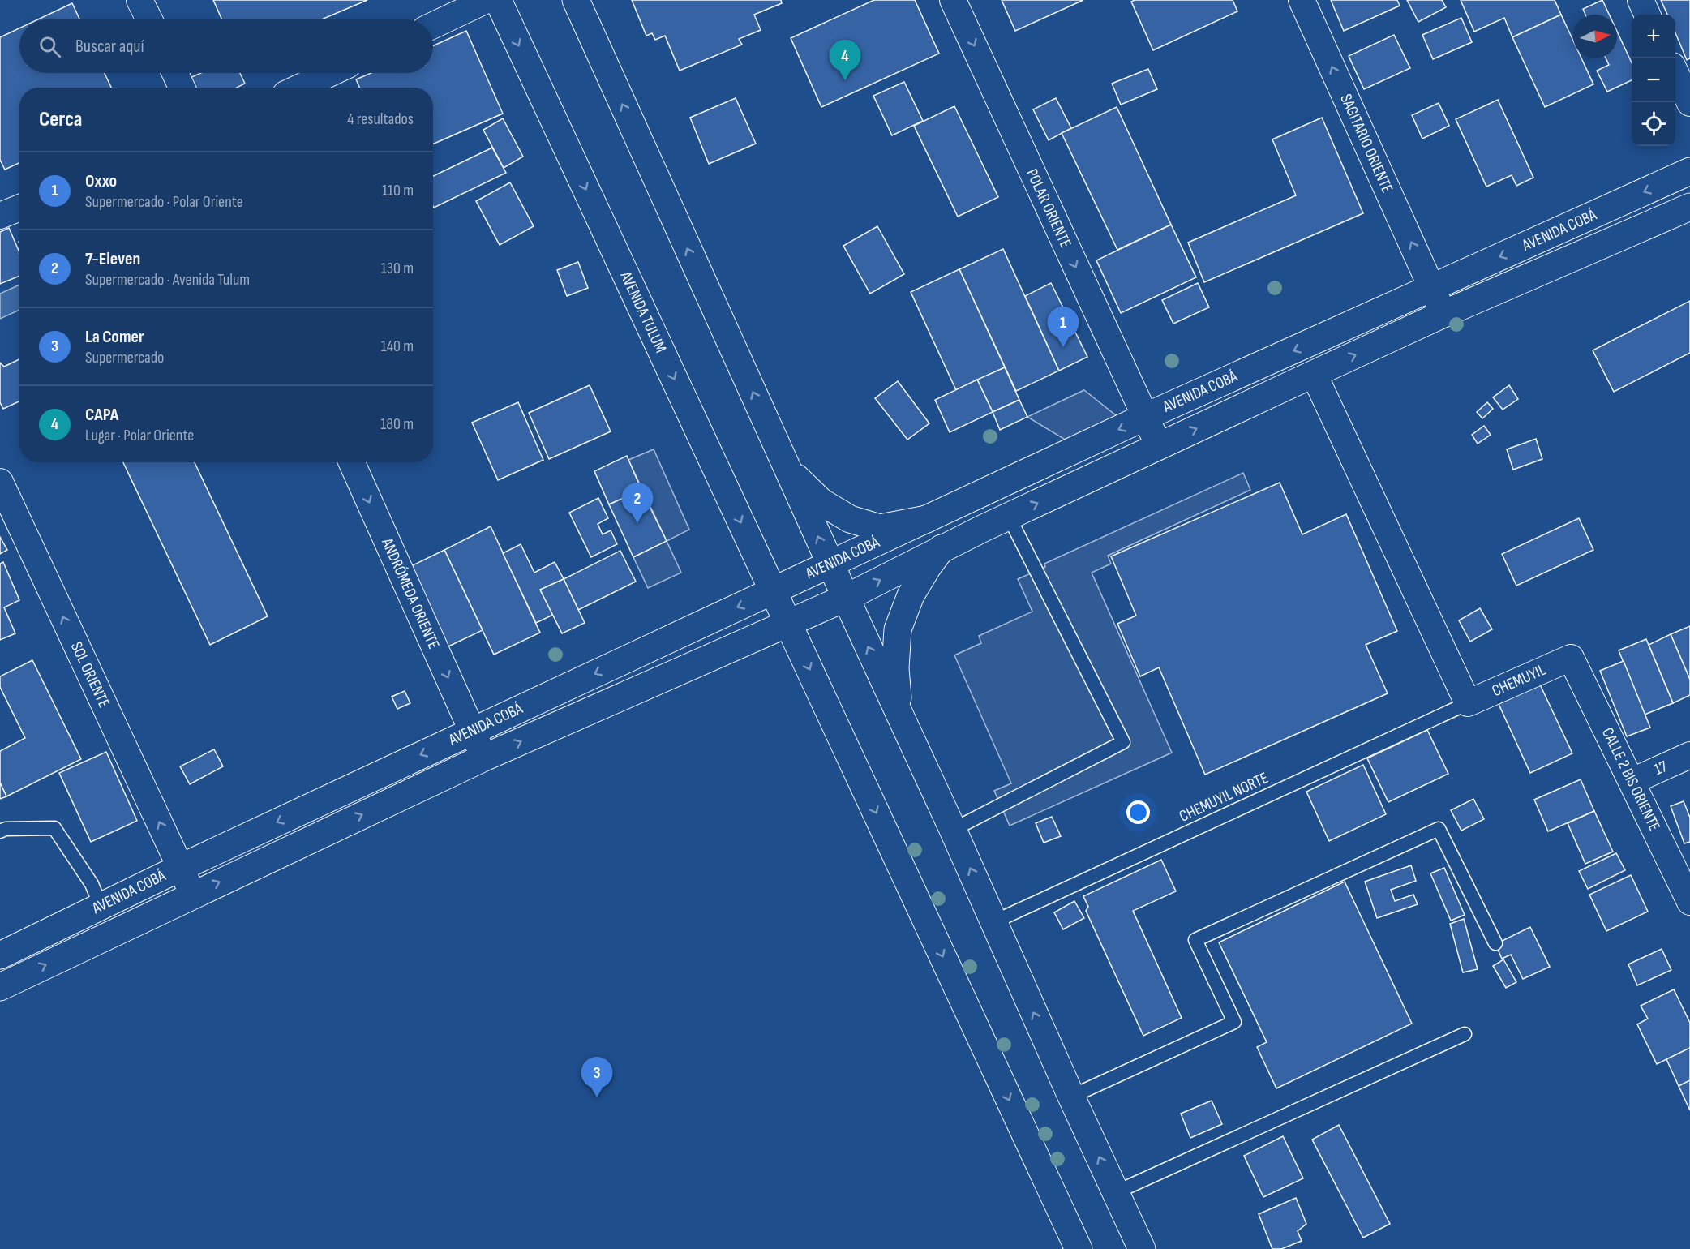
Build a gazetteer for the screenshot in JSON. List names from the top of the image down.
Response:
{
  "streets": {
    "main road": ["AVENIDA COBÁ", "AVENIDA TULUM"],
    "street": [
      "SAGITARIO ORIENTE",
      "POLAR ORIENTE",
      "ANDRÓMEDA ORIENTE",
      "SOL ORIENTE",
      "CHEMUYIL",
      "17",
      "CALLE 2 BIS ORIENTE"
    ],
    "lane": ["CHEMUYIL NORTE"]
  },
  "crossings": [
    ["SAGITARIO ORIENTE", "AVENIDA COBÁ"],
    ["POLAR ORIENTE", "AVENIDA COBÁ"],
    ["AVENIDA COBÁ", "AVENIDA TULUM"],
    ["AVENIDA COBÁ", "ANDRÓMEDA ORIENTE"],
    ["AVENIDA COBÁ", "SOL ORIENTE"],
    ["CHEMUYIL", "CALLE 2 BIS ORIENTE"],
    ["CHEMUYIL", "CHEMUYIL NORTE"],
    ["17", "CALLE 2 BIS ORIENTE"]
  ],
  "one_way": [
    "SAGITARIO ORIENTE",
    "POLAR ORIENTE",
    "ANDRÓMEDA ORIENTE",
    "SOL ORIENTE"
  ],
  "north": "right",
  "page": {
    "map_buttons": ["+", "−"],
    "search": "Buscar aquí",
    "pins": [
      "4",
      "1",
      "2",
      "3"
    ],
    "heading": ["Cerca", "4 resultados"],
    "list": [
      {
        "mark": "1",
        "name": "Oxxo",
        "note": "Supermercado · Polar Oriente",
        "value": "110 m"
      },
      {
        "mark": "2",
        "name": "7-Eleven",
        "note": "Supermercado · Avenida Tulum",
        "value": "130 m"
      },
      {
        "mark": "3",
        "name": "La Comer",
        "note": "Supermercado",
        "value": "140 m"
      },
      {
        "mark": "4",
        "name": "CAPA",
        "note": "Lugar · Polar Oriente",
        "value": "180 m"
      }
    ]
  }
}
